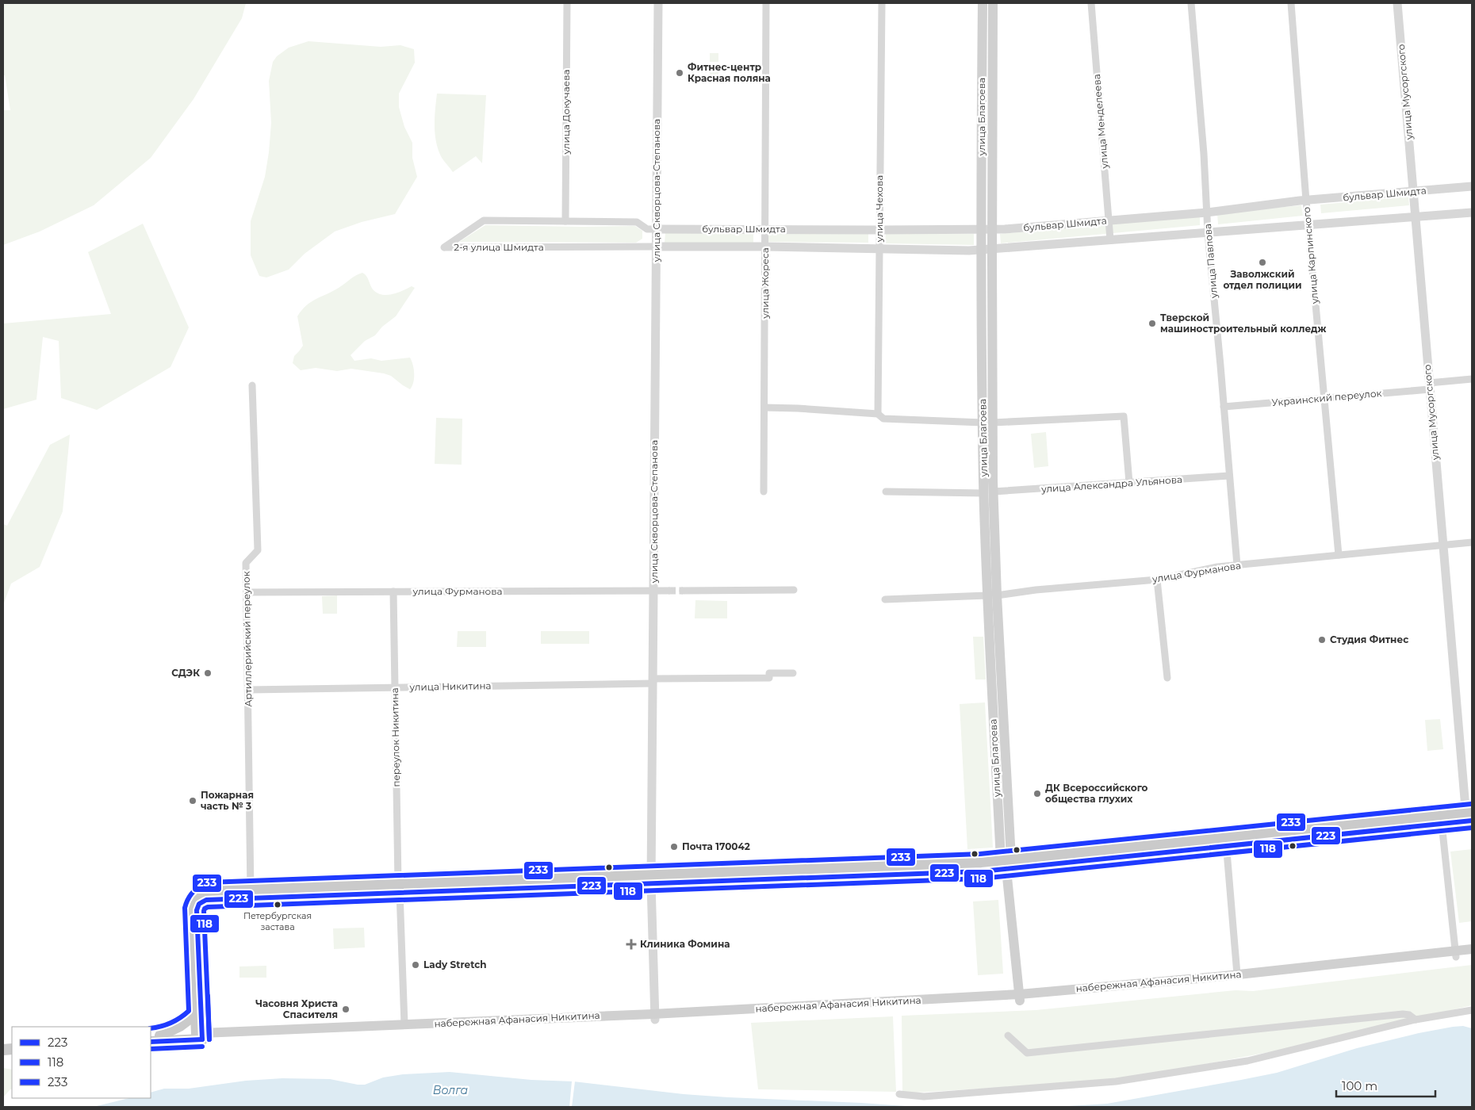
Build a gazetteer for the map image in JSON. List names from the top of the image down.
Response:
{
  "streets": {
    "main road": ["улица Благоева", "набережная Афанасия Никитина"],
    "street": [
      "улица Мусоргского",
      "улица Докучаева",
      "улица Менделеева",
      "улица Скворцова-Степанова",
      "бульвар Шмидта",
      "улица Чехова",
      "2-я улица Шмидта",
      "улица Карпинского",
      "улица Павлова",
      "улица Жореса",
      "Украинский переулок",
      "улица Александра Ульянова",
      "улица Фурманова",
      "Артиллерийский переулок",
      "улица Никитина",
      "переулок Никитина"
    ]
  },
  "crossings": [
    ["улица Мусоргского", "бульвар Шмидта"],
    ["улица Мусоргского", "Украинский переулок"],
    ["улица Мусоргского", "улица Фурманова"],
    ["улица Докучаева", "2-я улица Шмидта"],
    ["улица Благоева", "бульвар Шмидта"],
    ["улица Благоева", "улица Александра Ульянова"],
    ["улица Благоева", "улица Фурманова"],
    ["улица Благоева", "набережная Афанасия Никитина"],
    ["улица Менделеева", "бульвар Шмидта"],
    ["улица Скворцова-Степанова", "бульвар Шмидта"],
    ["улица Скворцова-Степанова", "2-я улица Шмидта"],
    ["улица Скворцова-Степанова", "улица Фурманова"],
    ["улица Скворцова-Степанова", "улица Никитина"],
    ["улица Скворцова-Степанова", "набережная Афанасия Никитина"],
    ["бульвар Шмидта", "улица Чехова"],
    ["бульвар Шмидта", "2-я улица Шмидта"],
    ["бульвар Шмидта", "улица Карпинского"],
    ["бульвар Шмидта", "улица Павлова"],
    ["бульвар Шмидта", "улица Жореса"],
    ["улица Карпинского", "Украинский переулок"],
    ["улица Карпинского", "улица Фурманова"],
    ["улица Павлова", "Украинский переулок"],
    ["улица Павлова", "улица Александра Ульянова"],
    ["улица Павлова", "улица Фурманова"],
    ["улица Фурманова", "Артиллерийский переулок"],
    ["улица Фурманова", "переулок Никитина"],
    ["Артиллерийский переулок", "улица Никитина"],
    ["улица Никитина", "переулок Никитина"],
    ["переулок Никитина", "набережная Афанасия Никитина"]
  ],
  "water": ["Волга"],
  "places": {
    "other": [
      "Фитнес-центр Красная поляна",
      "Заволжский отдел полиции",
      "Тверской машиностроительный колледж",
      "Студия Фитнес",
      "СДЭК",
      "ДК Всероссийского общества глухих",
      "Пожарная часть № 3",
      "Почта 170042",
      "Петербургская застава",
      "Lady Stretch",
      "Часовня Христа Спасителя"
    ],
    "health": ["Клиника Фомина"]
  },
  "lines": ["transit line 233", "transit line 223", "transit line 118"],
  "legend": ["223", "118", "233"],
  "scale_bar": "100 m"
}
